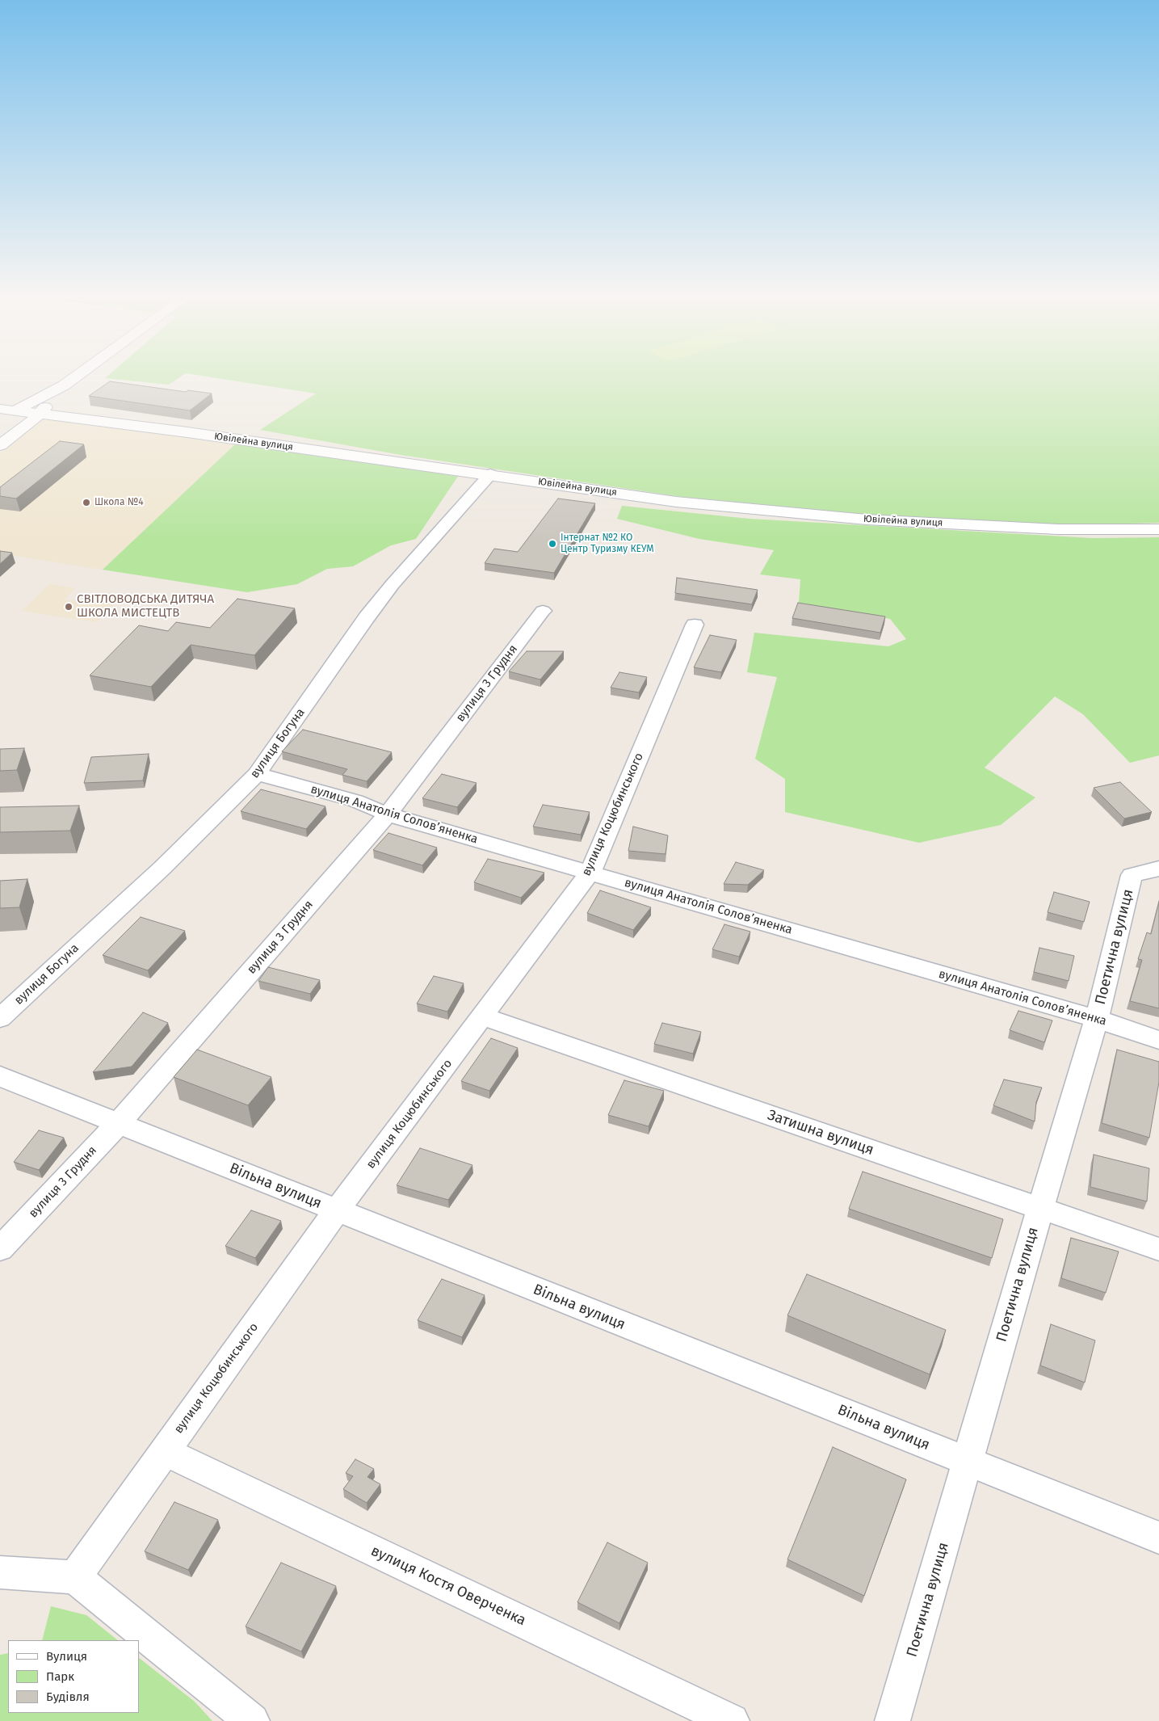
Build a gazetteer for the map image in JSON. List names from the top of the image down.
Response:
{
  "streets": {
    "street": [
      "Ювілейна вулиця",
      "вулиця 3 Грудня",
      "вулиця Богуна",
      "вулиця Анатолія Соловʼяненка",
      "вулиця Коцюбинського",
      "Поетична вулиця",
      "Затишна вулиця",
      "Вільна вулиця",
      "вулиця Костя Оверченка"
    ]
  },
  "crossings": [
    ["Ювілейна вулиця", "вулиця Богуна"],
    ["вулиця 3 Грудня", "вулиця Анатолія Соловʼяненка"],
    ["вулиця 3 Грудня", "Вільна вулиця"],
    ["вулиця Богуна", "вулиця Анатолія Соловʼяненка"],
    ["вулиця Анатолія Соловʼяненка", "вулиця Коцюбинського"],
    ["вулиця Анатолія Соловʼяненка", "Поетична вулиця"],
    ["вулиця Коцюбинського", "Затишна вулиця"],
    ["вулиця Коцюбинського", "Вільна вулиця"],
    ["вулиця Коцюбинського", "вулиця Костя Оверченка"],
    ["Поетична вулиця", "Затишна вулиця"],
    ["Поетична вулиця", "Вільна вулиця"]
  ],
  "places": ["Школа №4", "Інтернат №2 КО Центр Туризму КЕУМ", "СВІТЛОВОДСЬКА ДИТЯЧА ШКОЛА МИСТЕЦТВ"],
  "legend": ["Вулиця", "Парк", "Будівля"]
}
